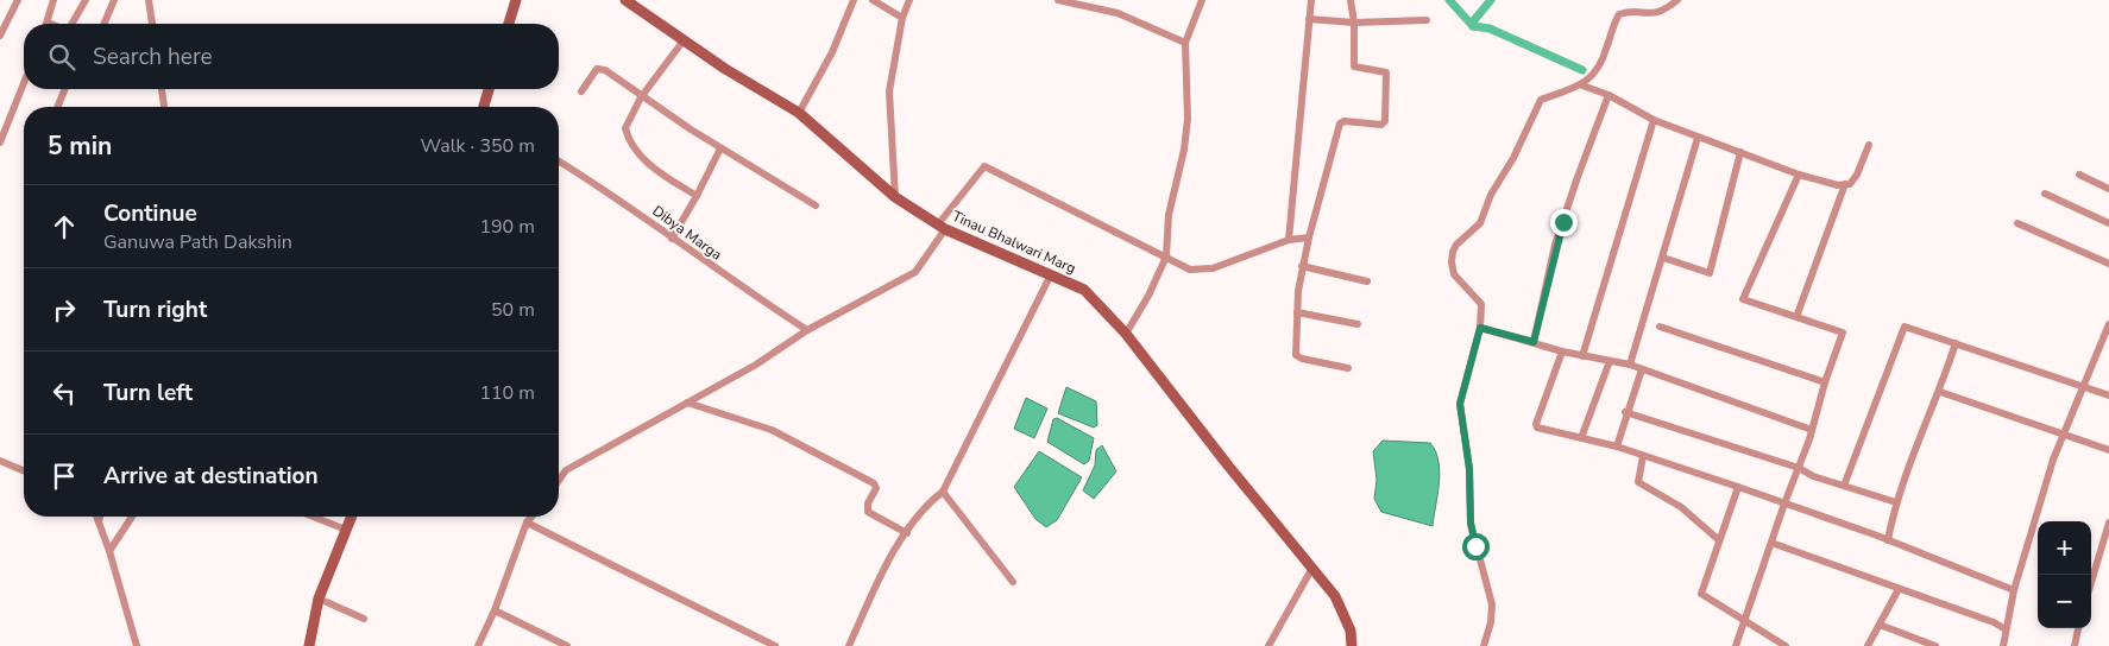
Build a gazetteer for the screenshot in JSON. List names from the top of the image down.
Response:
{
  "streets": {
    "street": ["Dibya Marga", "Tinau Bhalwari Marg"]
  },
  "page": {
    "search": "Search here",
    "heading": ["5 min", "Walk · 350 m"],
    "list": [
      ["Continue", "Ganuwa Path Dakshin", "190 m"],
      ["Turn right", "50 m"],
      ["Turn left", "110 m"],
      "Arrive at destination"
    ],
    "map_buttons": ["+", "−"]
  }
}
